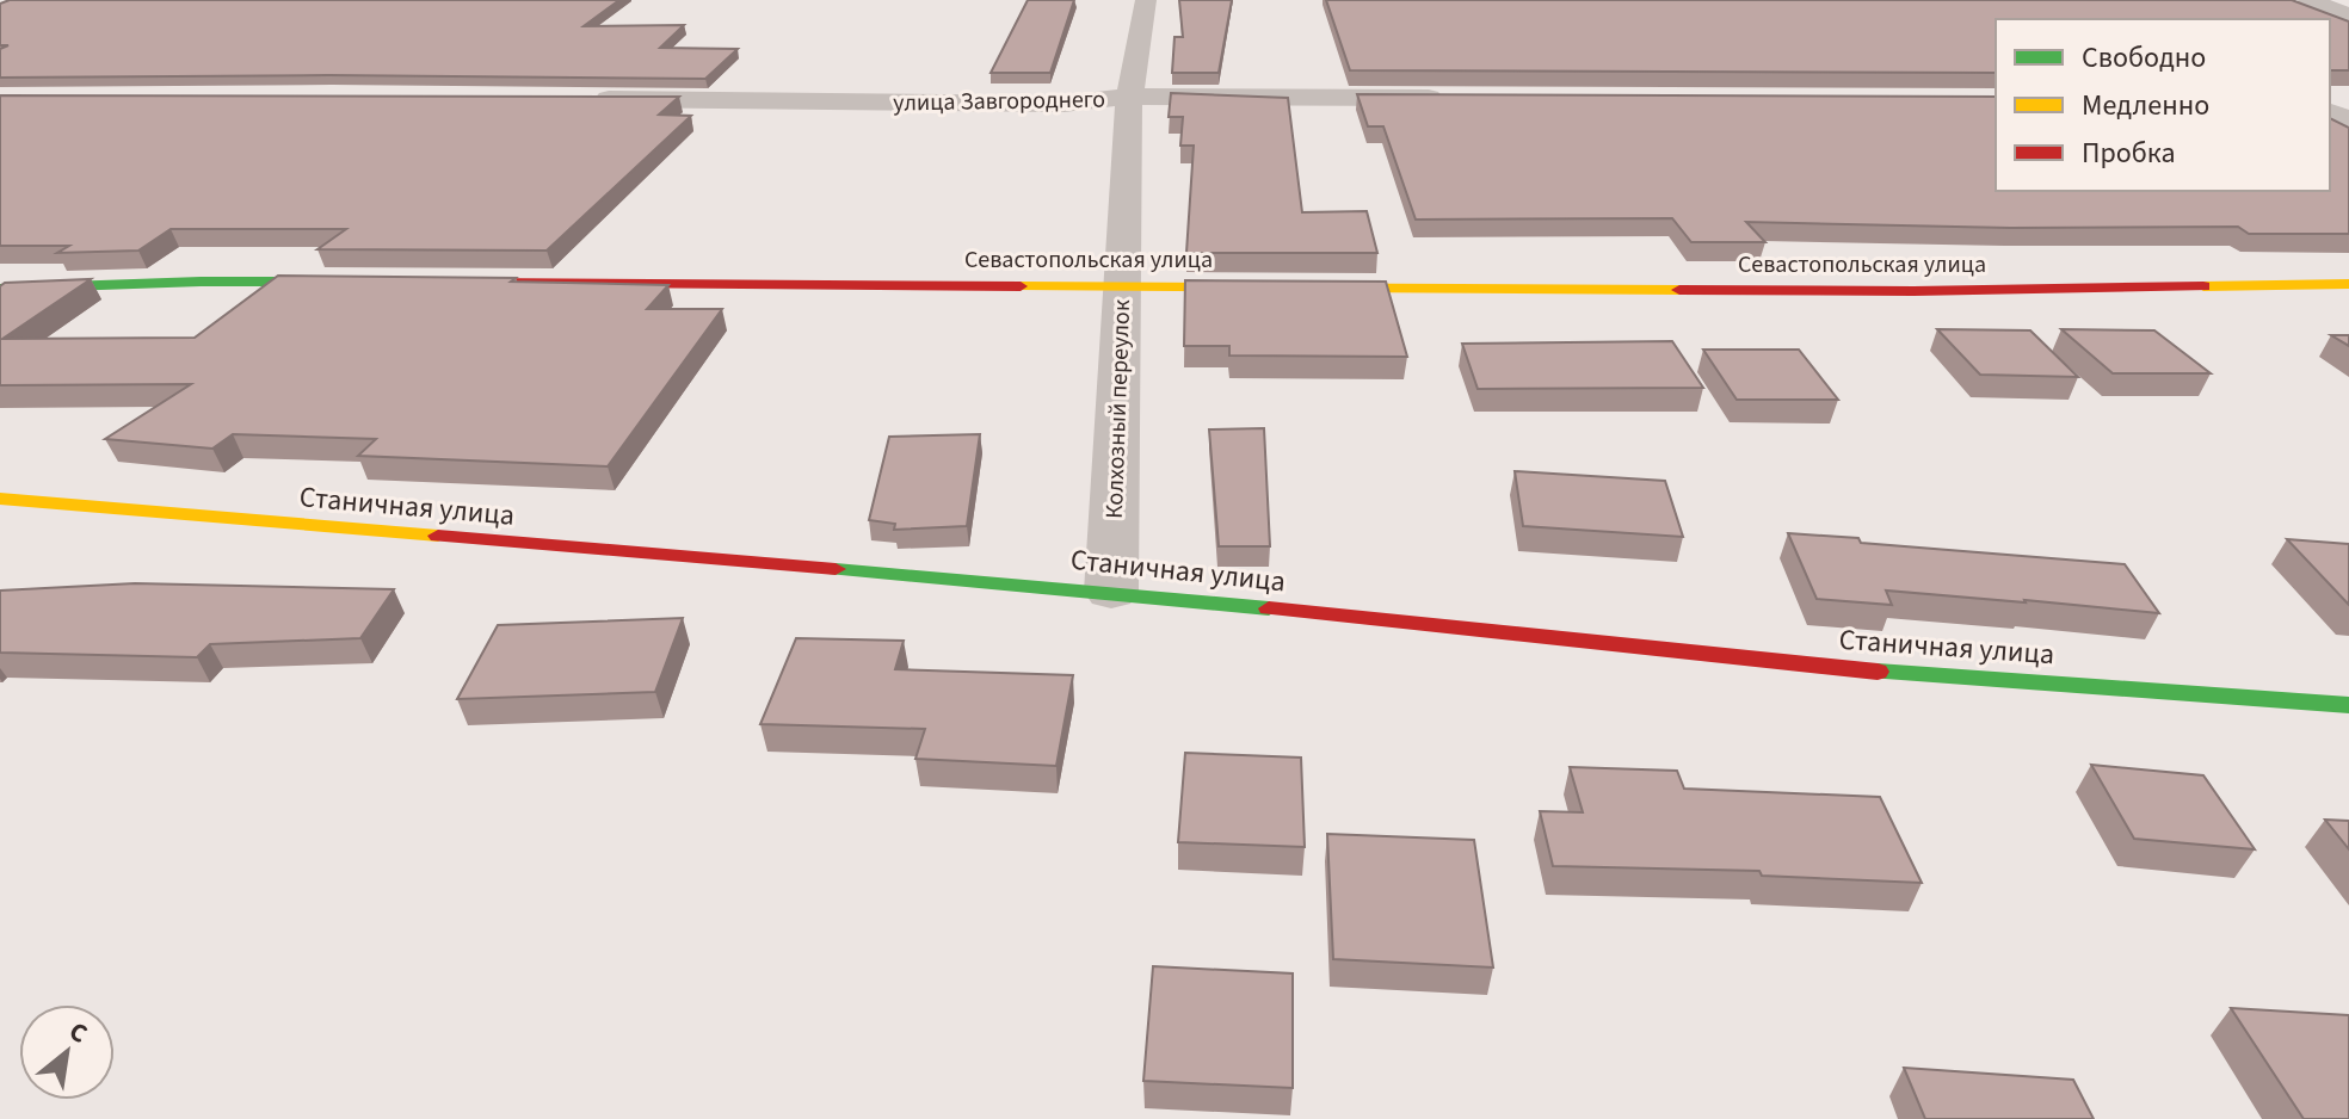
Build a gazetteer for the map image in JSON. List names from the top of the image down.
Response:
{
  "streets": {
    "street": [
      "улица Завгороднего",
      "Севастопольская улица",
      "Колхозный переулок",
      "Станичная улица"
    ]
  },
  "crossings": [
    ["улица Завгороднего", "Колхозный переулок"],
    ["Севастопольская улица", "Колхозный переулок"],
    ["Колхозный переулок", "Станичная улица"]
  ],
  "legend": ["Свободно", "Медленно", "Пробка"],
  "north": "top right"
}
